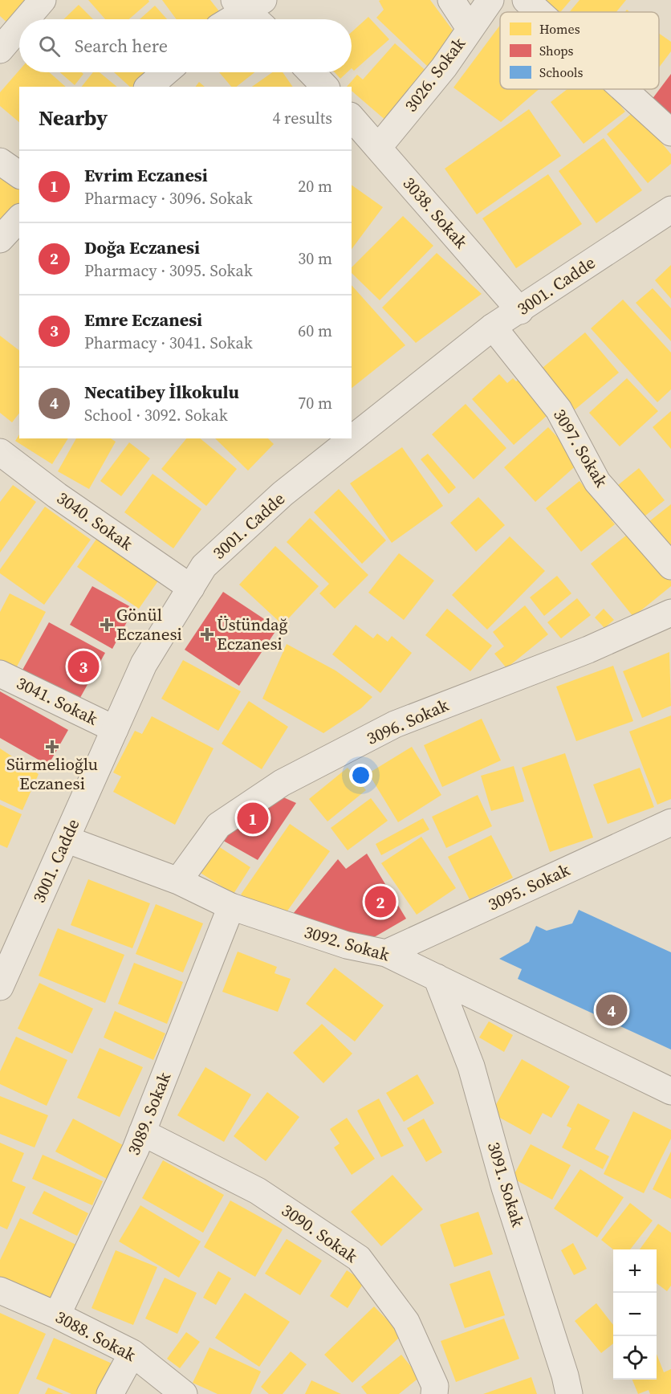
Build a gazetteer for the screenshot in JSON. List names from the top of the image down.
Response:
{
  "streets": {
    "street": [
      "3026. Sokak",
      "3038. Sokak",
      "3001. Cadde",
      "3097. Sokak",
      "3040. Sokak",
      "3041. Sokak",
      "3096. Sokak",
      "3095. Sokak",
      "3092. Sokak",
      "3089. Sokak",
      "3091. Sokak",
      "3090. Sokak",
      "3088. Sokak"
    ]
  },
  "crossings": [
    ["3026. Sokak", "3038. Sokak"],
    ["3038. Sokak", "3001. Cadde"],
    ["3001. Cadde", "3097. Sokak"],
    ["3001. Cadde", "3040. Sokak"],
    ["3001. Cadde", "3041. Sokak"],
    ["3001. Cadde", "3092. Sokak"],
    ["3096. Sokak", "3092. Sokak"],
    ["3095. Sokak", "3092. Sokak"],
    ["3092. Sokak", "3089. Sokak"],
    ["3092. Sokak", "3091. Sokak"],
    ["3089. Sokak", "3090. Sokak"],
    ["3089. Sokak", "3088. Sokak"]
  ],
  "places": {
    "health": ["Gönül Eczanesi", "Üstündağ Eczanesi", "Sürmelioğlu Eczanesi"]
  },
  "legend": ["Homes", "Shops", "Schools"],
  "page": {
    "search": "Search here",
    "heading": ["Nearby", "4 results"],
    "list": [
      {
        "mark": "1",
        "name": "Evrim Eczanesi",
        "note": "Pharmacy · 3096. Sokak",
        "value": "20 m"
      },
      {
        "mark": "2",
        "name": "Doğa Eczanesi",
        "note": "Pharmacy · 3095. Sokak",
        "value": "30 m"
      },
      {
        "mark": "3",
        "name": "Emre Eczanesi",
        "note": "Pharmacy · 3041. Sokak",
        "value": "60 m"
      },
      {
        "mark": "4",
        "name": "Necatibey İlkokulu",
        "note": "School · 3092. Sokak",
        "value": "70 m"
      }
    ],
    "pins": [
      "3",
      "1",
      "2",
      "4"
    ],
    "map_buttons": ["+", "−"]
  }
}
